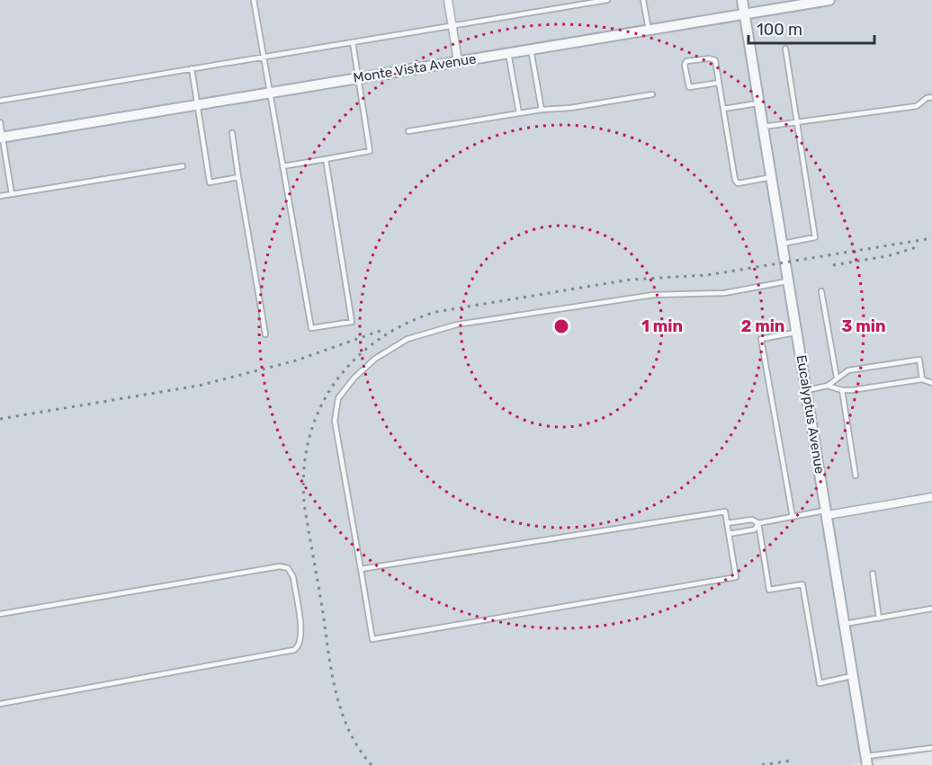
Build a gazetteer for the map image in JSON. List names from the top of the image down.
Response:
{
  "streets": {
    "street": ["Monte Vista Avenue", "Eucalyptus Avenue"]
  },
  "crossings": [
    ["Monte Vista Avenue", "Eucalyptus Avenue"]
  ],
  "scale_bar": "100 m",
  "rings": ["1 min", "2 min", "3 min"]
}
